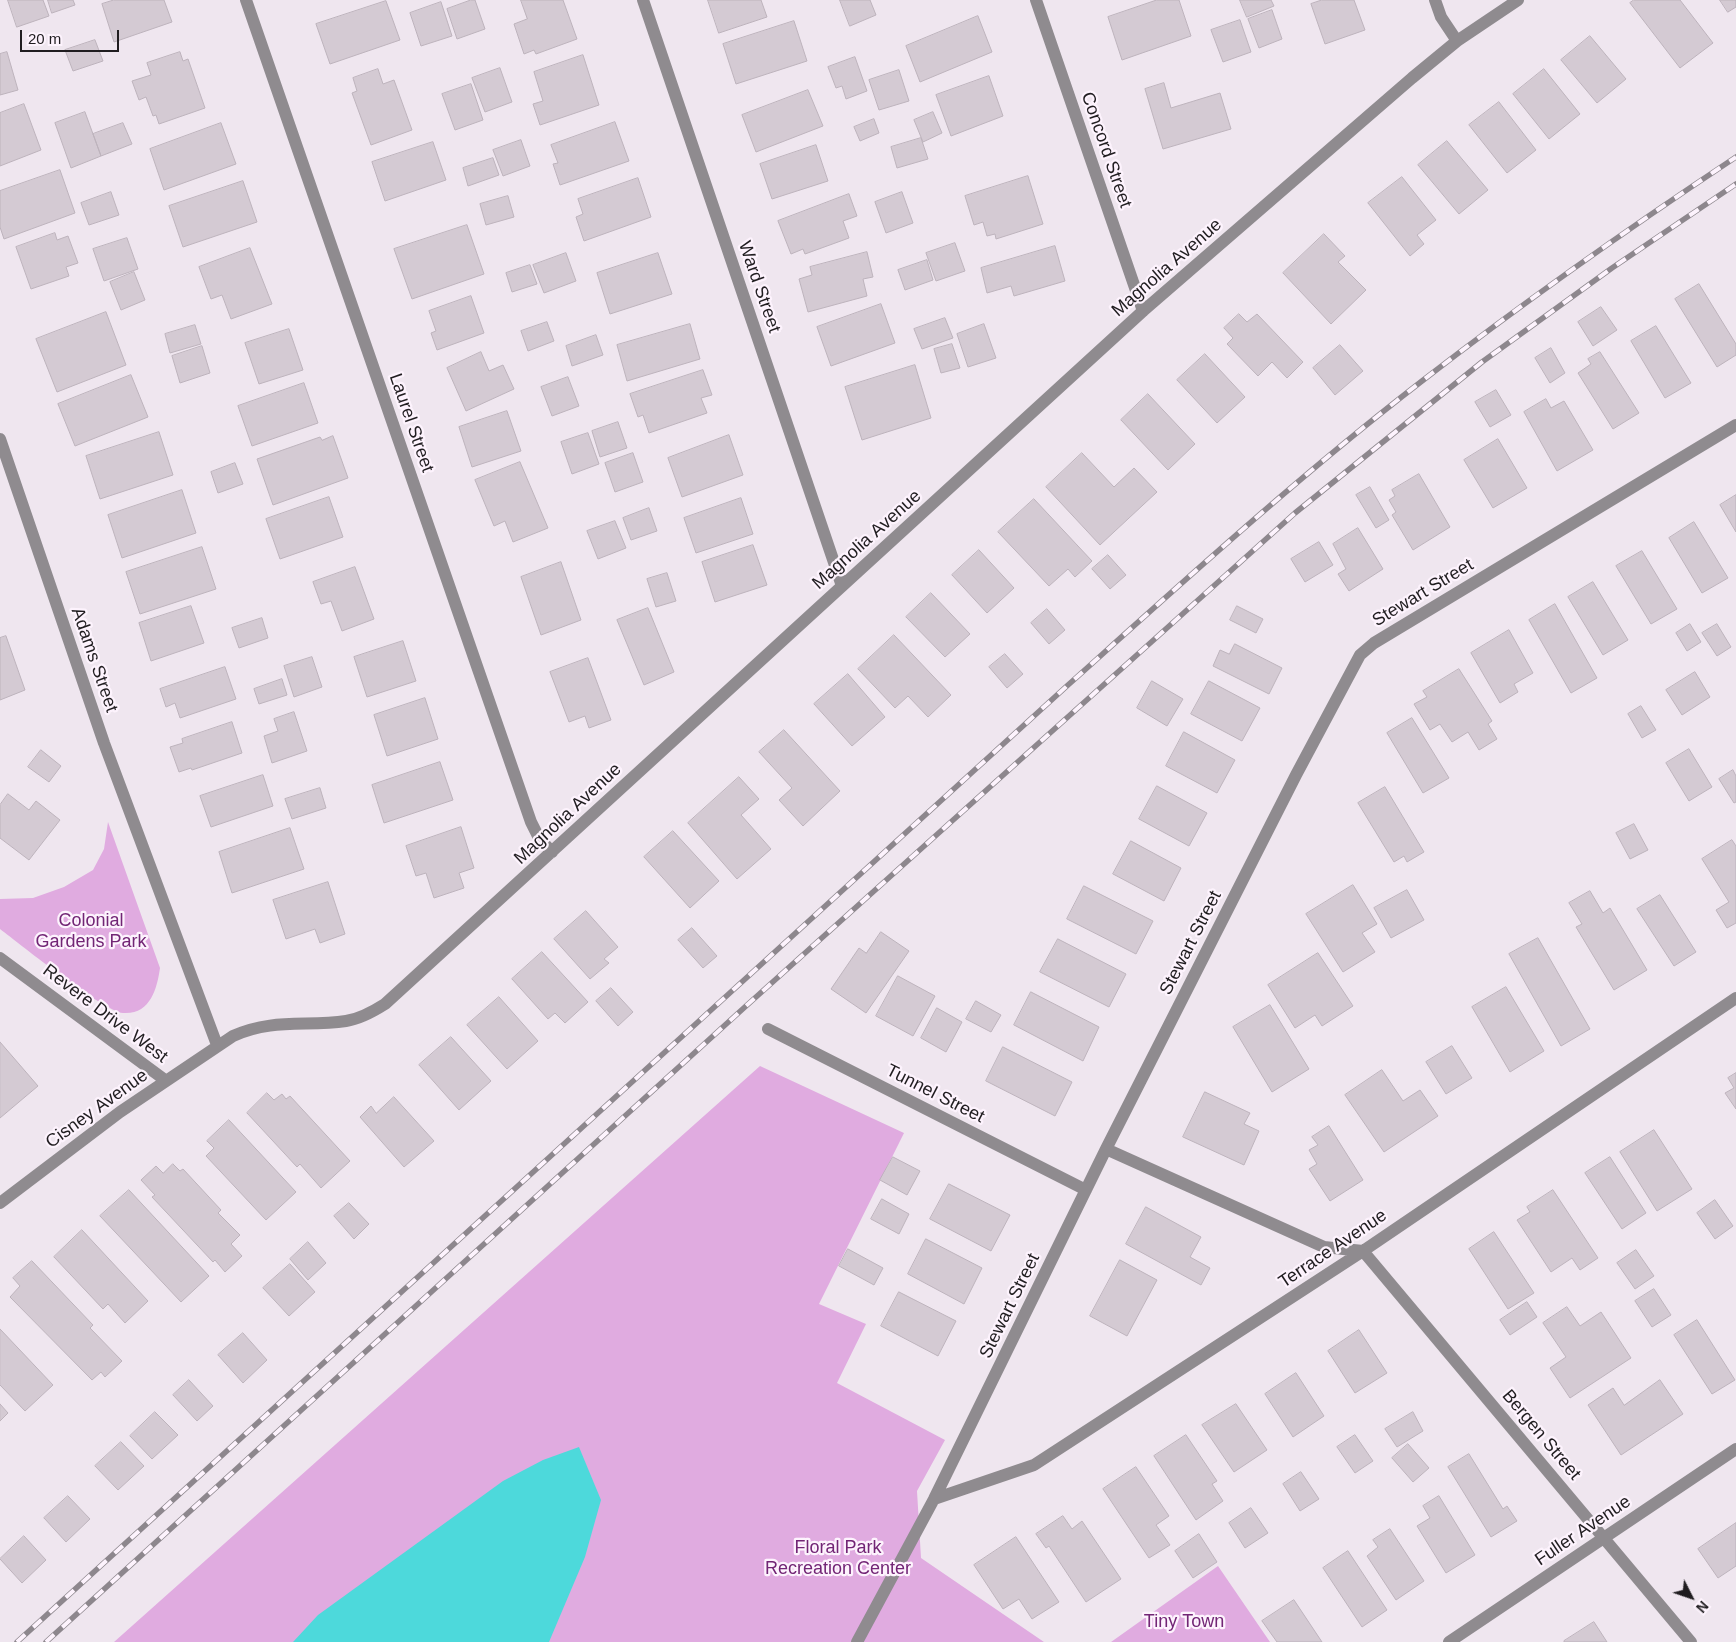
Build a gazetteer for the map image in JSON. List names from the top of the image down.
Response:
{
  "streets": {
    "street": [
      "Concord Street",
      "Magnolia Avenue",
      "Ward Street",
      "Laurel Street",
      "Stewart Street",
      "Adams Street",
      "Revere Drive West",
      "Tunnel Street",
      "Cisney Avenue",
      "Terrace Avenue",
      "Bergen Street",
      "Fuller Avenue"
    ]
  },
  "crossings": [
    ["Concord Street", "Magnolia Avenue"],
    ["Magnolia Avenue", "Ward Street"],
    ["Magnolia Avenue", "Laurel Street"],
    ["Magnolia Avenue", "Adams Street"],
    ["Magnolia Avenue", "Cisney Avenue"],
    ["Stewart Street", "Tunnel Street"],
    ["Stewart Street", "Terrace Avenue"],
    ["Adams Street", "Cisney Avenue"],
    ["Revere Drive West", "Cisney Avenue"],
    ["Terrace Avenue", "Bergen Street"],
    ["Bergen Street", "Fuller Avenue"]
  ],
  "parks": ["Colonial Gardens Park", "Floral Park Recreation Center", "Tiny Town"],
  "scale_bar": "20 m",
  "north": "bottom right"
}
